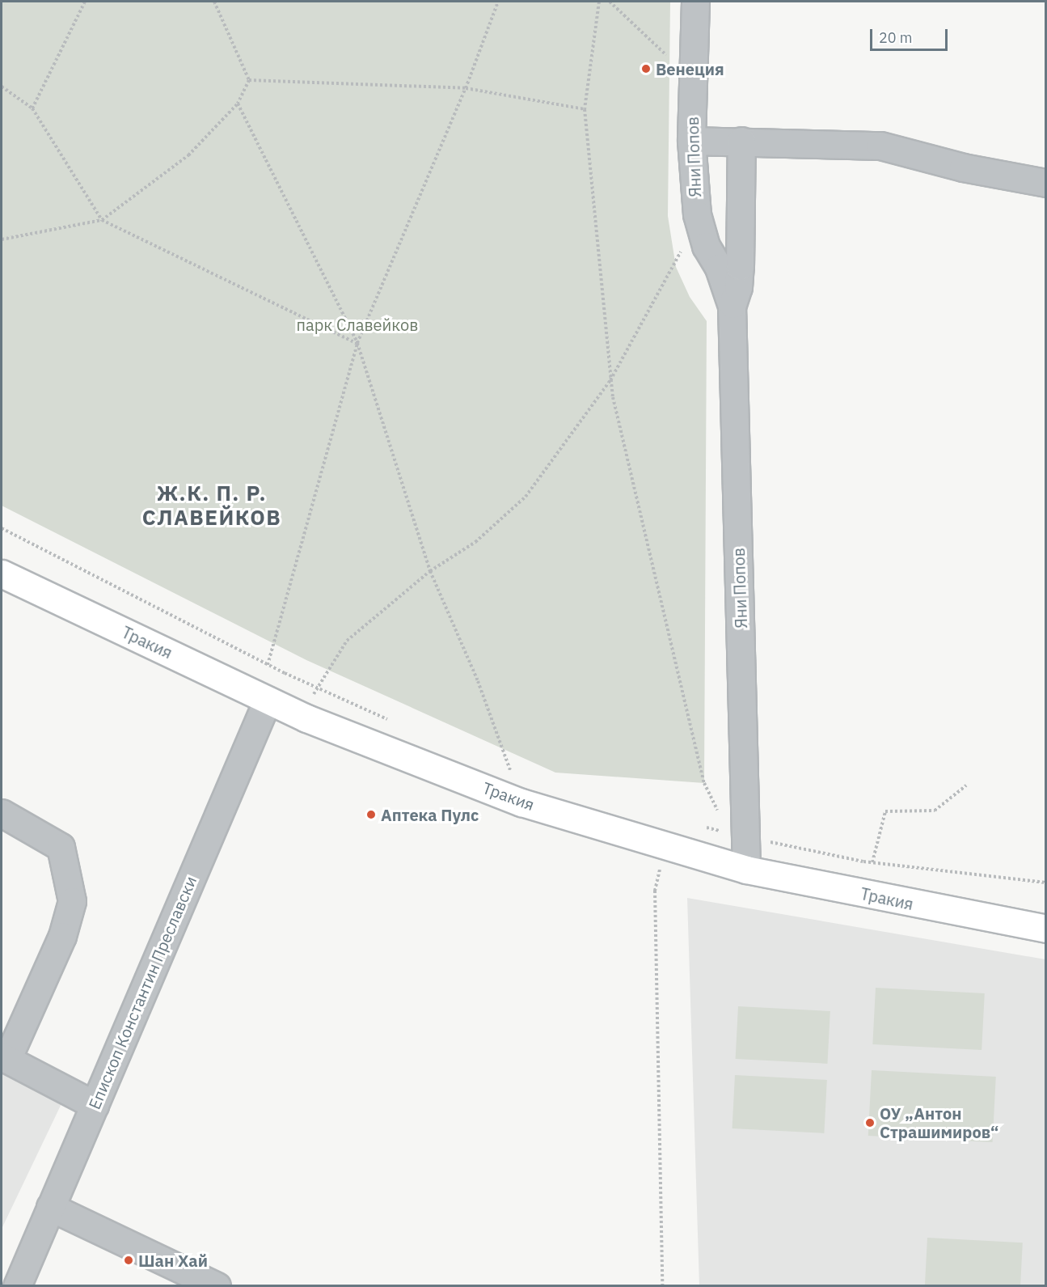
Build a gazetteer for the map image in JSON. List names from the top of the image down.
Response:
{
  "streets": {
    "main road": ["Тракия"],
    "street": ["Яни Попов", "Епископ Константин Преславски"]
  },
  "crossings": [
    ["Яни Попов", "Тракия"],
    ["Тракия", "Епископ Константин Преславски"]
  ],
  "districts": ["Ж.К. П. Р. СЛАВЕЙКОВ"],
  "parks": ["парк Славейков"],
  "places": [
    "Венеция",
    "Аптека Пулс",
    "ОУ „Антон Страшимиров“",
    "Шан Хай"
  ],
  "scale_bar": "20 m"
}
